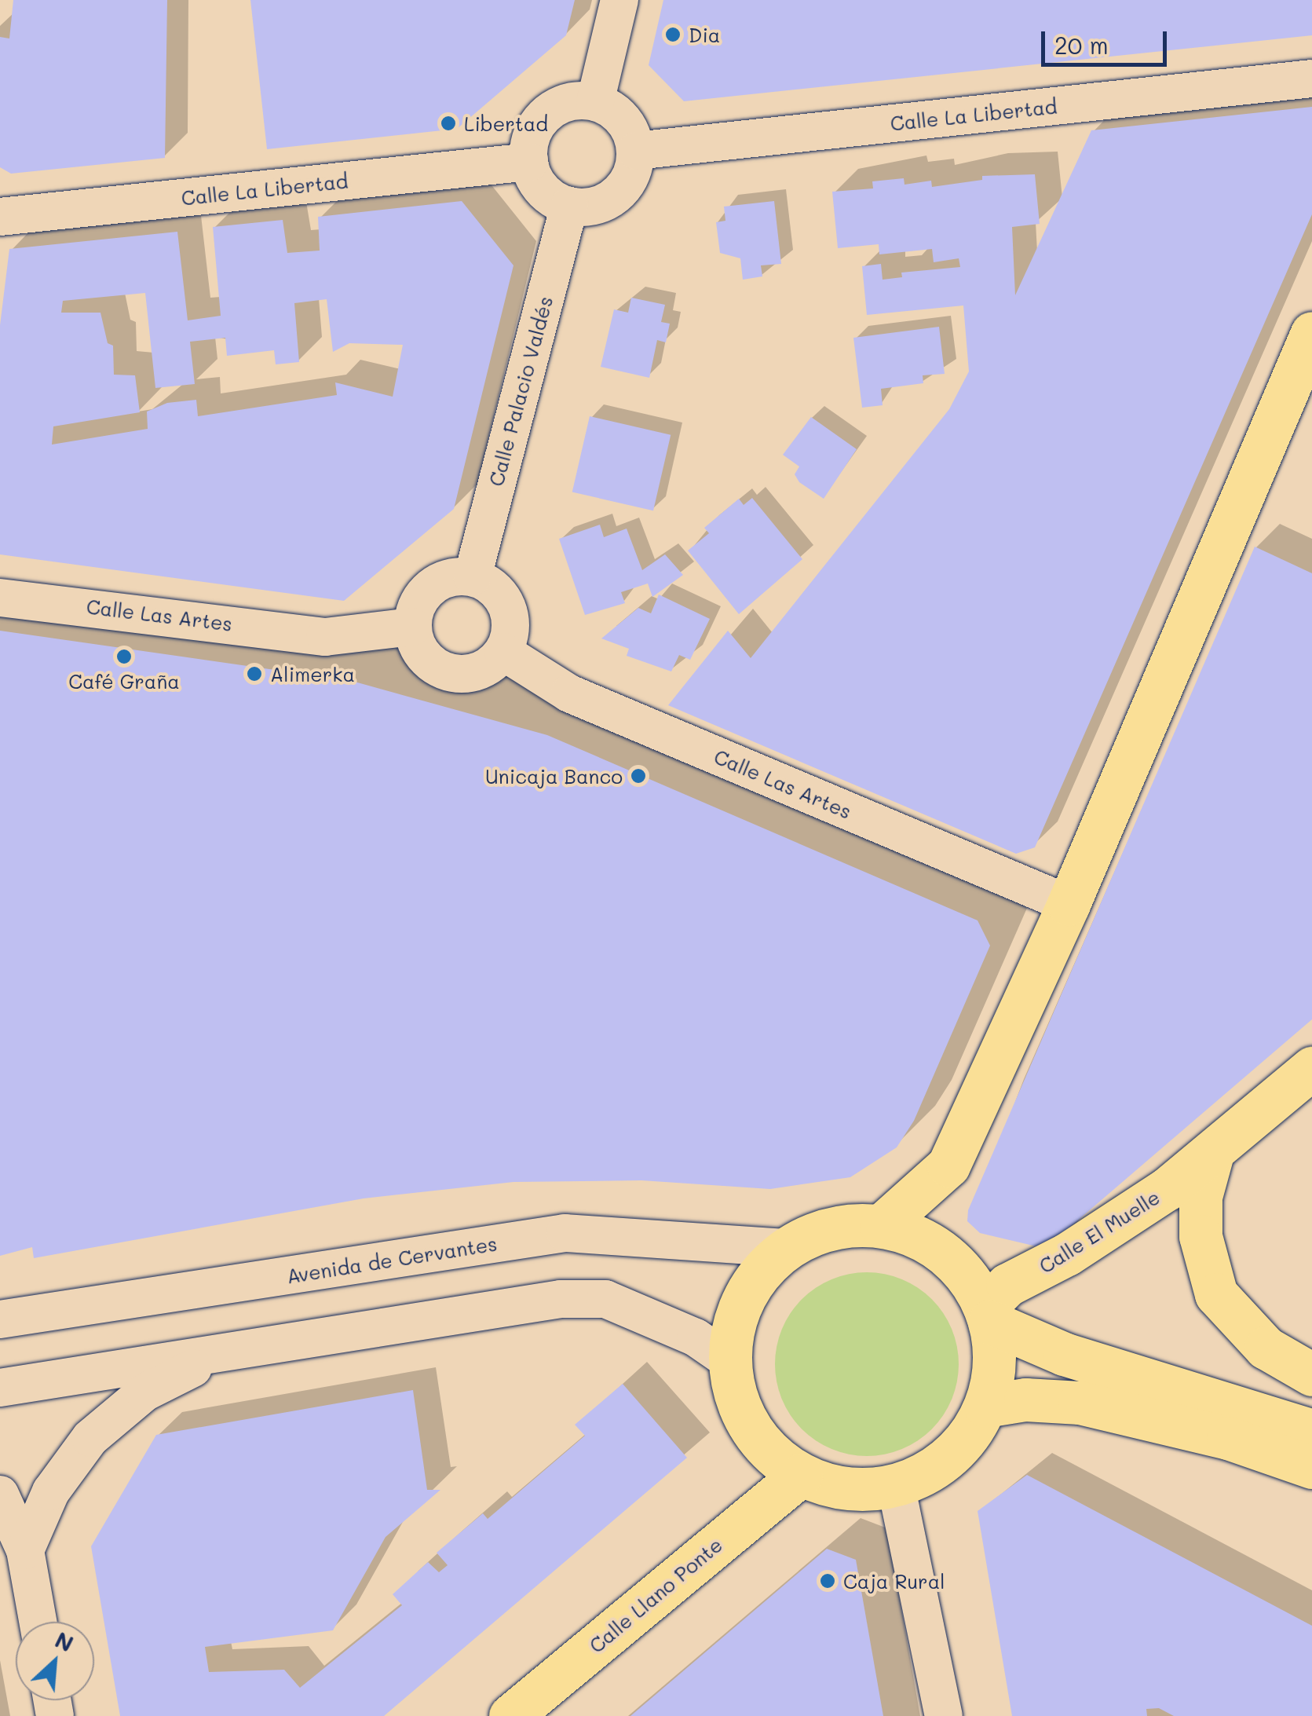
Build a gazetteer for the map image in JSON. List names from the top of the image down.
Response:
{
  "streets": {
    "main road": ["Calle El Muelle", "Calle Llano Ponte"],
    "street": [
      "Calle La Libertad",
      "Calle Palacio Valdés",
      "Calle Las Artes",
      "Avenida de Cervantes"
    ]
  },
  "crossings": [
    ["Calle La Libertad", "Calle Palacio Valdés"],
    ["Calle Palacio Valdés", "Calle Las Artes"],
    ["Calle El Muelle", "Avenida de Cervantes"],
    ["Calle El Muelle", "Calle Llano Ponte"],
    ["Avenida de Cervantes", "Calle Llano Ponte"]
  ],
  "places": [
    "Dia",
    "Libertad",
    "Café Graña",
    "Alimerka",
    "Unicaja Banco",
    "Caja Rural"
  ],
  "scale_bar": "20 m",
  "north": "top right"
}
